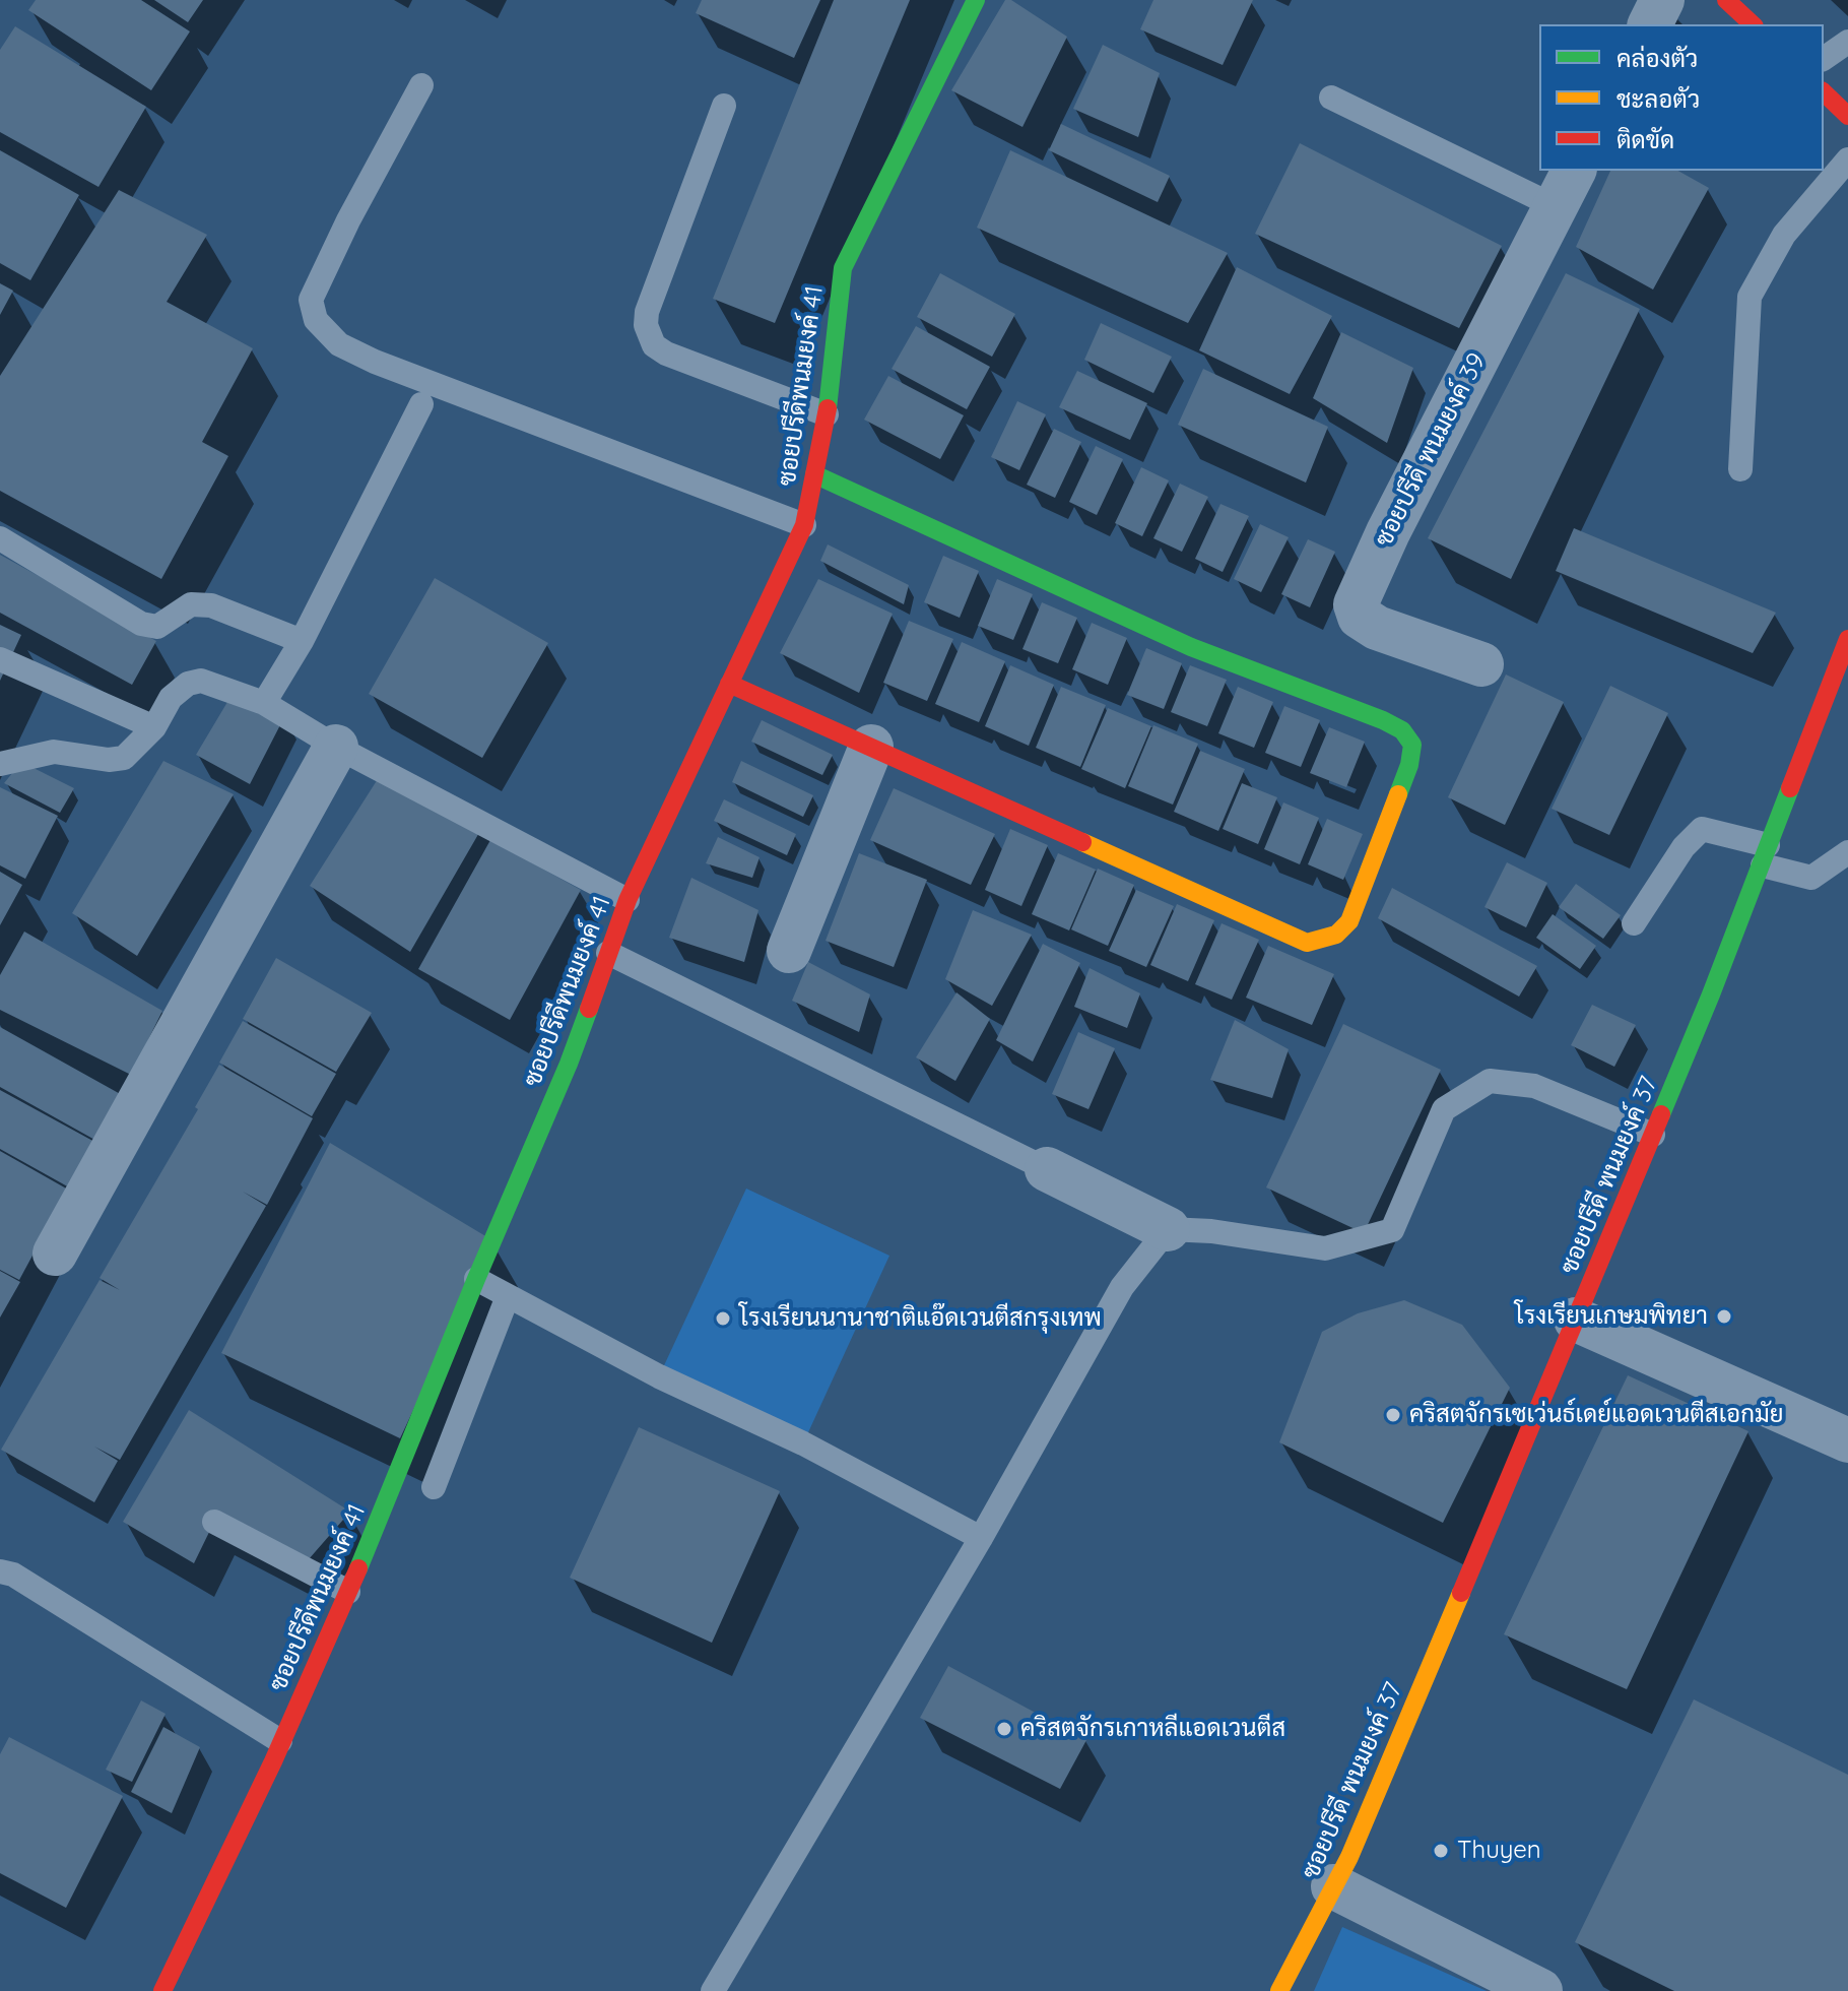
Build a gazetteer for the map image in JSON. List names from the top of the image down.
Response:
{
  "streets": {
    "street": ["ซอยปรีดีพนมยงค์ 41", "ซอยปรีดี พนมยงค์ 39", "ซอยปรีดี พนมยงค์ 37"]
  },
  "places": [
    "โรงเรียนเกษมพิทยา",
    "โรงเรียนนานาชาติแอ๊ดเวนตีสกรุงเทพ",
    "คริสตจักรเซเว่นธ์เดย์แอดเวนตีสเอกมัย",
    "คริสตจักรเกาหลีแอดเวนตีส",
    "Thuyen"
  ],
  "legend": ["คล่องตัว", "ชะลอตัว", "ติดขัด"]
}
